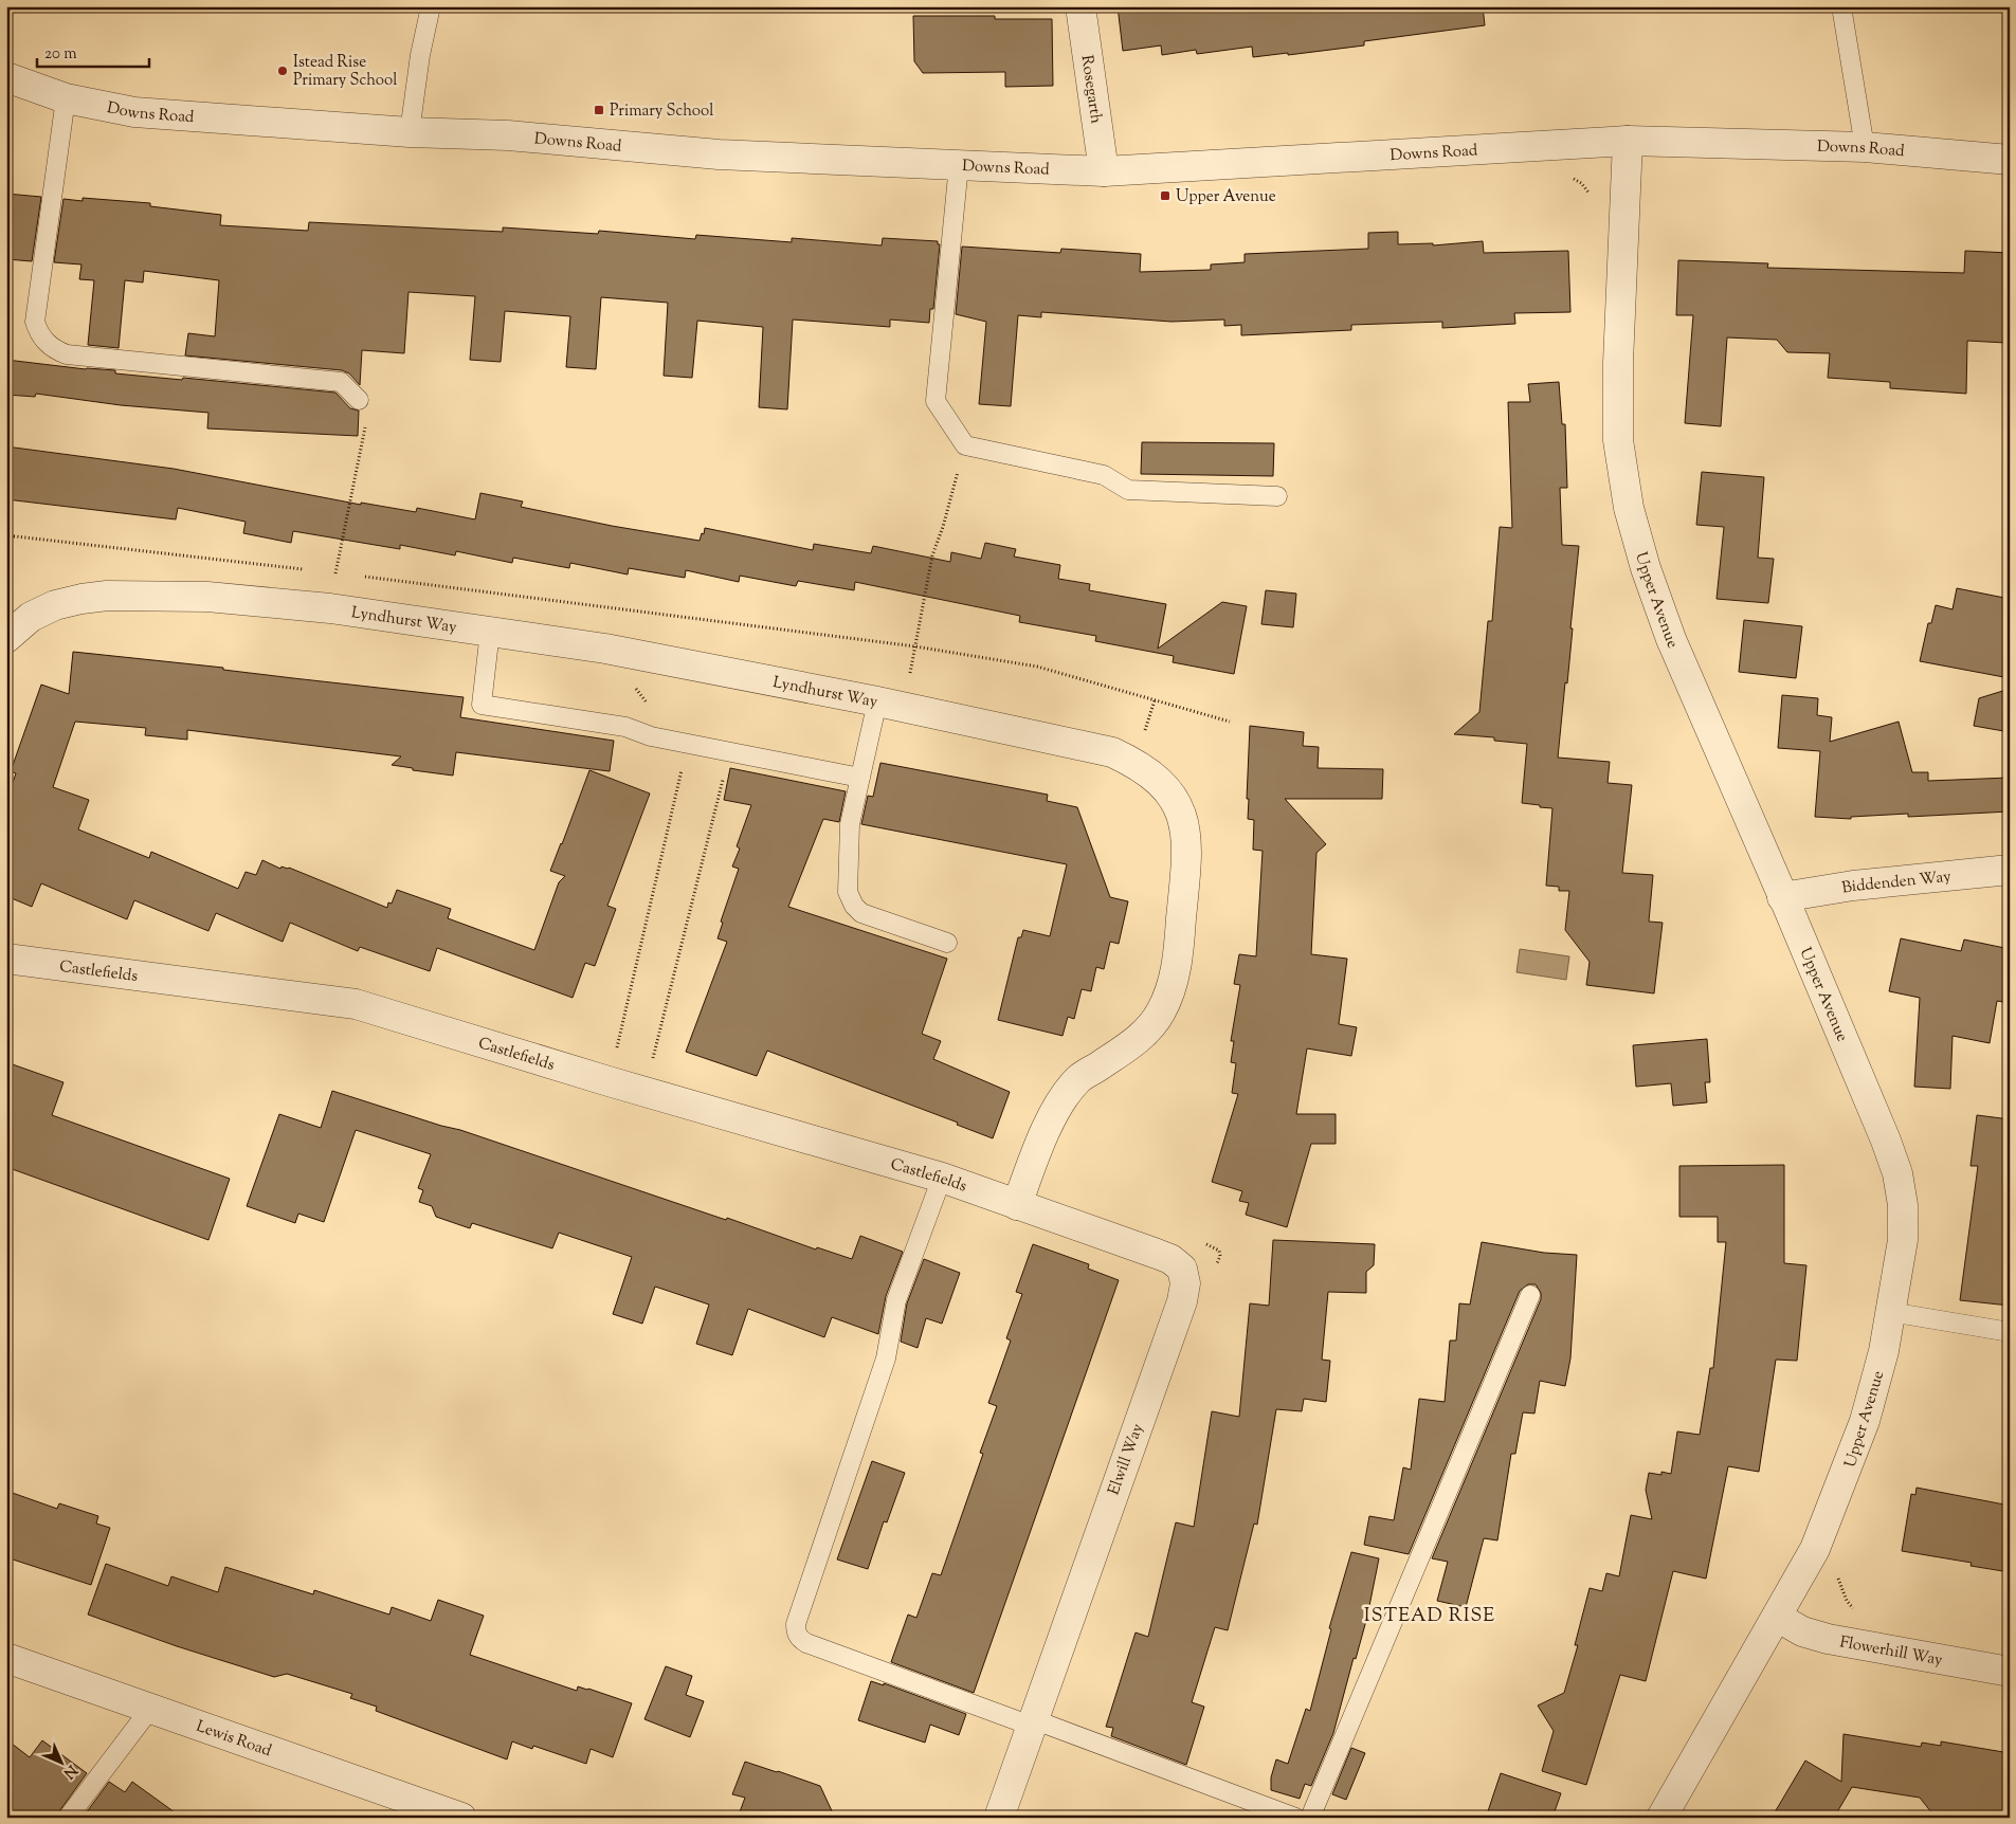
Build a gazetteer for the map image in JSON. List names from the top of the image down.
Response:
{
  "streets": {
    "street": [
      "Rosegarth",
      "Downs Road",
      "Upper Avenue",
      "Lyndhurst Way",
      "Biddenden Way",
      "Castlefields",
      "Elwill Way",
      "Flowerhill Way",
      "Lewis Road"
    ]
  },
  "crossings": [
    ["Rosegarth", "Downs Road"],
    ["Downs Road", "Upper Avenue"],
    ["Upper Avenue", "Biddenden Way"],
    ["Upper Avenue", "Flowerhill Way"],
    ["Lyndhurst Way", "Castlefields"],
    ["Lyndhurst Way", "Elwill Way"],
    ["Castlefields", "Elwill Way"]
  ],
  "districts": ["ISTEAD RISE"],
  "places": {
    "other": ["Istead Rise Primary School"],
    "transit": ["Primary School", "Upper Avenue"]
  },
  "scale_bar": "20 m",
  "north": "bottom right"
}
